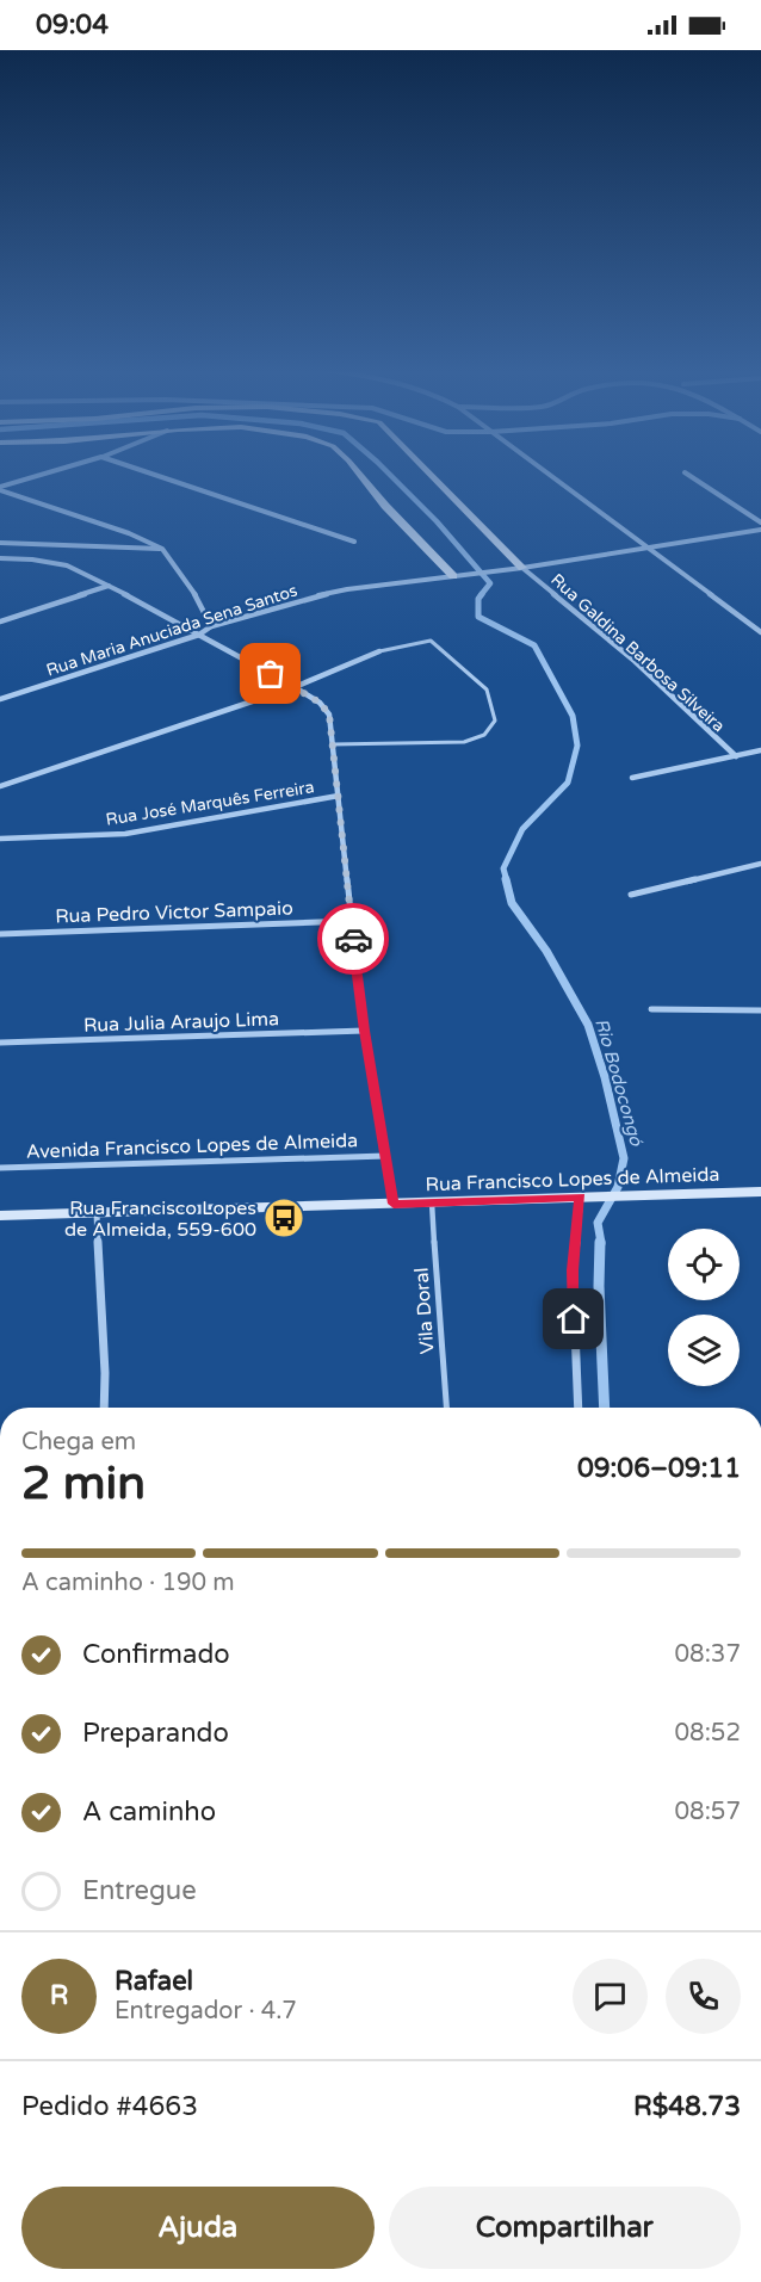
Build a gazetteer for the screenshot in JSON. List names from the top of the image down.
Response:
{
  "streets": {
    "street": [
      "Rua Maria Anuciada Sena Santos",
      "Rua Galdina Barbosa Silveira",
      "Rua José Marquês Ferreira",
      "Rua Pedro Victor Sampaio",
      "Rua Julia Araujo Lima",
      "Avenida Francisco Lopes de Almeida",
      "Rua Francisco Lopes de Almeida"
    ],
    "lane": ["Vila Doral"]
  },
  "crossings": [
    ["Rua Maria Anuciada Sena Santos", "Rua Galdina Barbosa Silveira"],
    ["Rua Francisco Lopes de Almeida", "Vila Doral"]
  ],
  "water": ["Rio Bodocongó"],
  "places": {
    "bus stop": ["Rua Francisco Lopes de Almeida, 559-600"]
  },
  "page": {
    "status": "09:04",
    "heading": ["2 min", "Chega em", "09:06–09:11"],
    "panel": [
      "Rafael",
      "Entregador · 4.7",
      "Pedido #4663",
      "R$48.73"
    ],
    "bar": "A caminho · 190 m",
    "list": [
      ["Confirmado", "08:37"],
      ["Preparando", "08:52"],
      ["A caminho", "08:57"],
      "Entregue"
    ],
    "round": "R",
    "buttons": ["Ajuda", "Compartilhar"]
  }
}
